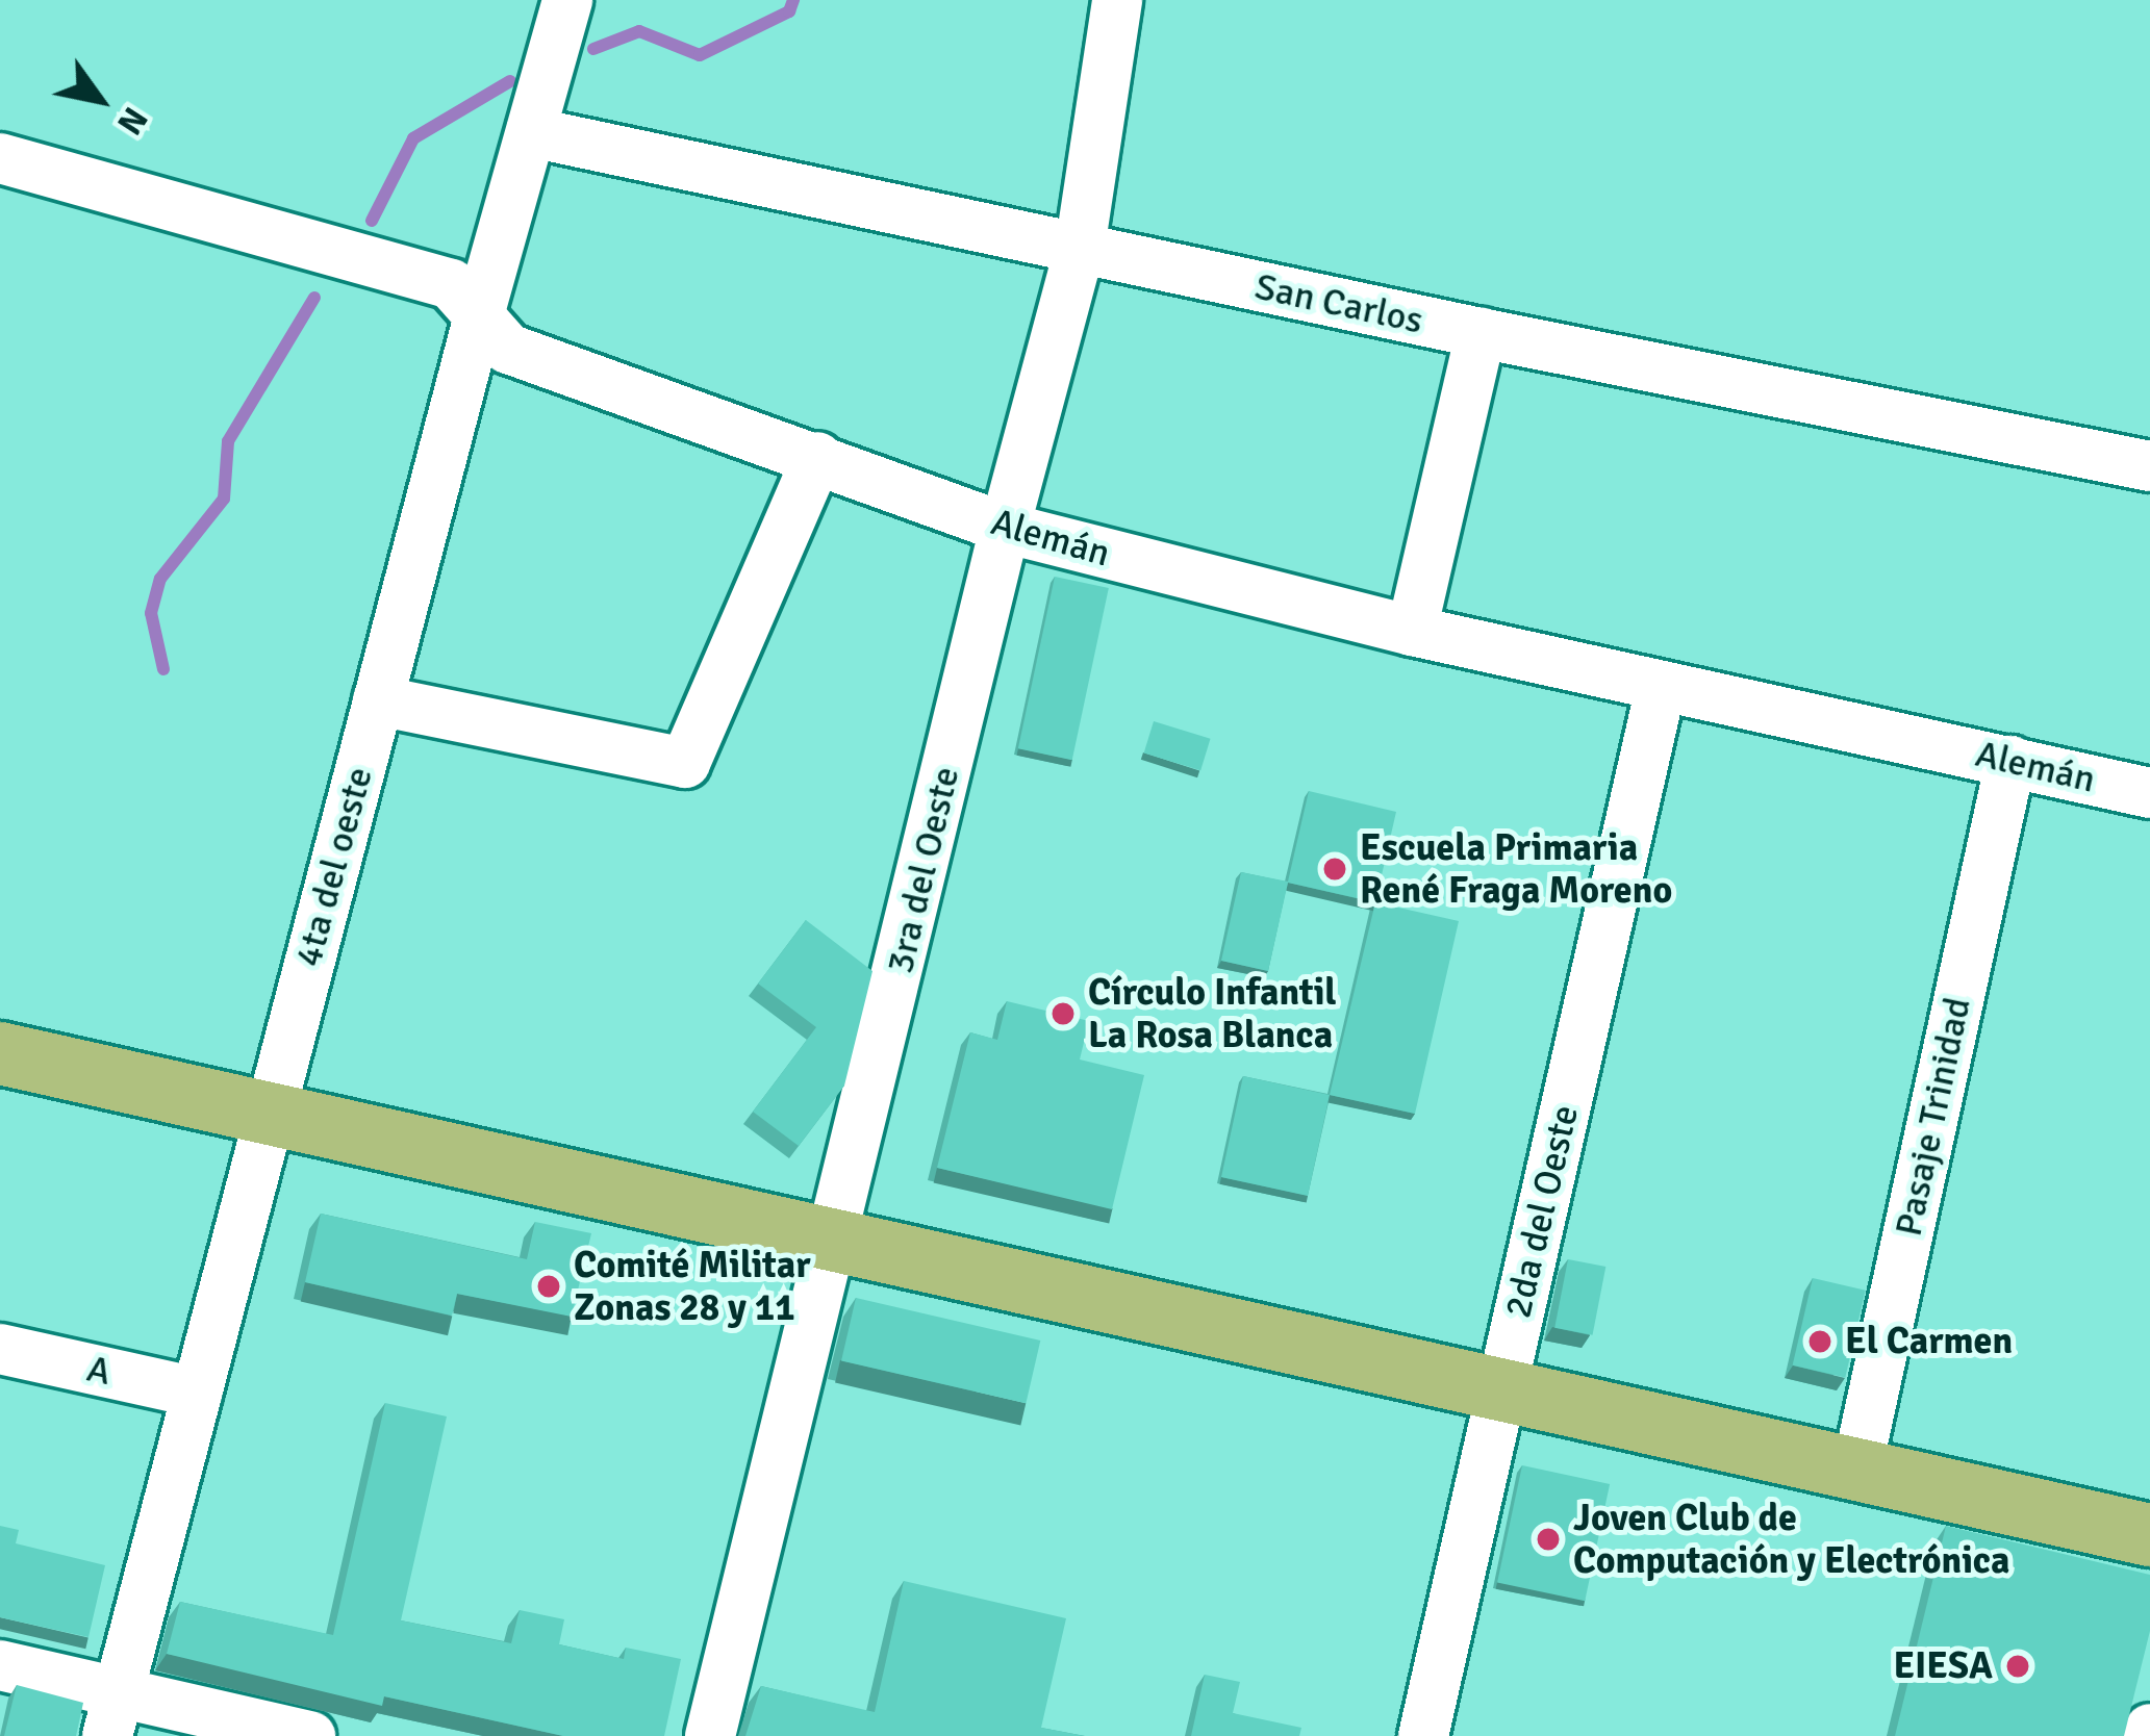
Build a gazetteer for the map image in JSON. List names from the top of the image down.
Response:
{
  "streets": {
    "street": [
      "San Carlos",
      "Alemán",
      "4ta del oeste",
      "3ra del Oeste",
      "Pasaje Trinidad",
      "2da del Oeste",
      "A"
    ]
  },
  "crossings": [
    ["San Carlos", "4ta del oeste"],
    ["San Carlos", "3ra del Oeste"],
    ["Alemán", "4ta del oeste"],
    ["Alemán", "3ra del Oeste"],
    ["Alemán", "Pasaje Trinidad"],
    ["Alemán", "2da del Oeste"],
    ["4ta del oeste", "A"]
  ],
  "places": [
    "Escuela Primaria René Fraga Moreno",
    "Círculo Infantil La Rosa Blanca",
    "Comité Militar Zonas 28 y 11",
    "El Carmen",
    "Joven Club de Computación y Electrónica",
    "EIESA"
  ],
  "north": "bottom right"
}
